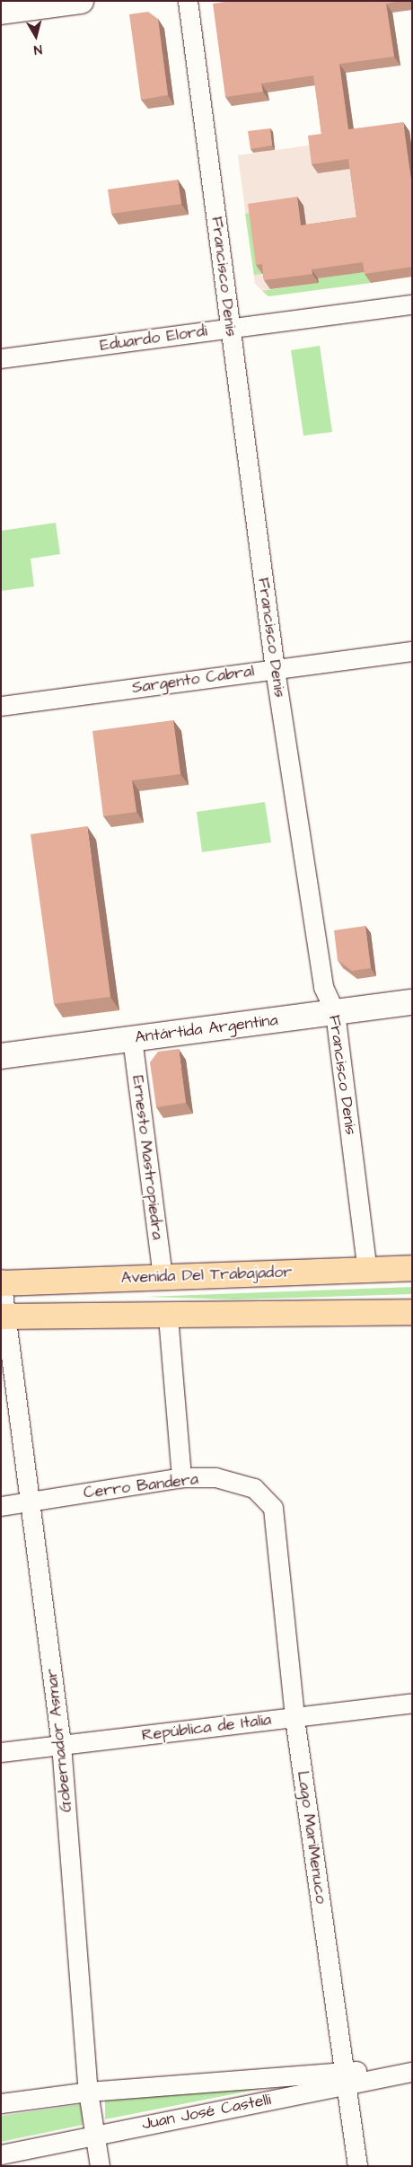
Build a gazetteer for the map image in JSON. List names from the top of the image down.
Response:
{
  "streets": {
    "main road": ["Antártida Argentina", "Avenida Del Trabajador"],
    "street": [
      "Francisco Denis",
      "Eduardo Elordi",
      "Sargento Cabral",
      "Ernesto Mastropiedra",
      "Cerro Bandera",
      "República de Italia",
      "Gobernador Asmar",
      "Lago MariMenuco",
      "Juan José Castelli"
    ]
  },
  "crossings": [
    ["Francisco Denis", "Eduardo Elordi"],
    ["Francisco Denis", "Sargento Cabral"],
    ["Francisco Denis", "Antártida Argentina"],
    ["Francisco Denis", "Avenida Del Trabajador"],
    ["Antártida Argentina", "Ernesto Mastropiedra"],
    ["Ernesto Mastropiedra", "Avenida Del Trabajador"],
    ["Avenida Del Trabajador", "Gobernador Asmar"],
    ["Cerro Bandera", "Gobernador Asmar"],
    ["Cerro Bandera", "Lago MariMenuco"],
    ["República de Italia", "Gobernador Asmar"],
    ["República de Italia", "Lago MariMenuco"],
    ["Gobernador Asmar", "Juan José Castelli"],
    ["Lago MariMenuco", "Juan José Castelli"]
  ],
  "north": "bottom"
}
